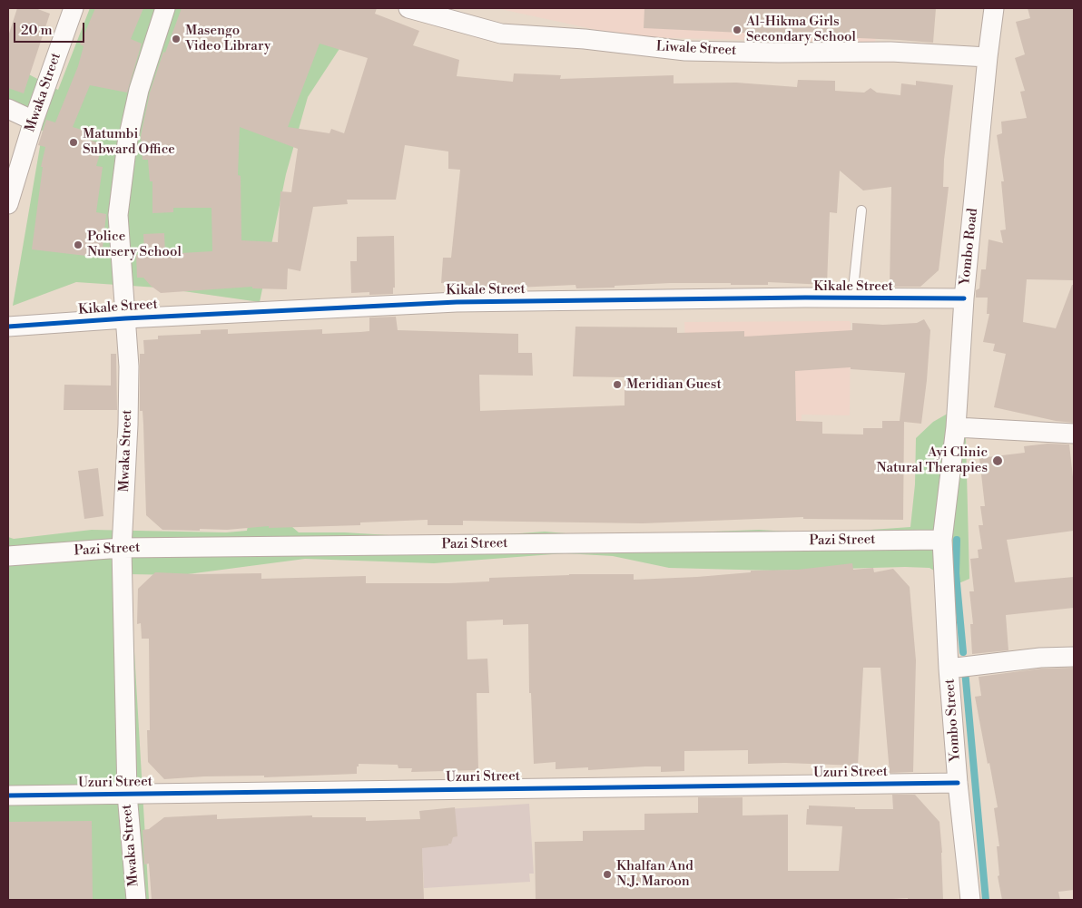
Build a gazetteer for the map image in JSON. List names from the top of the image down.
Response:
{
  "streets": {
    "street": [
      "Liwale Street",
      "Mwaka Street",
      "Yombo Road",
      "Kikale Street",
      "Pazi Street",
      "Yombo Street",
      "Uzuri Street"
    ]
  },
  "crossings": [
    ["Liwale Street", "Yombo Road"],
    ["Mwaka Street", "Kikale Street"],
    ["Mwaka Street", "Pazi Street"],
    ["Mwaka Street", "Uzuri Street"],
    ["Yombo Road", "Kikale Street"],
    ["Yombo Road", "Pazi Street"],
    ["Yombo Road", "Yombo Street"],
    ["Pazi Street", "Yombo Street"],
    ["Yombo Street", "Uzuri Street"]
  ],
  "places": [
    "Al-Hikma Girls Secondary School",
    "Masengo Video Library",
    "Matumbi Subward Office",
    "Police Nursery School",
    "Meridian Guest",
    "Ayi Clinic Natural Therapies",
    "Khalfan And N.J. Maroon"
  ],
  "scale_bar": "20 m"
}
